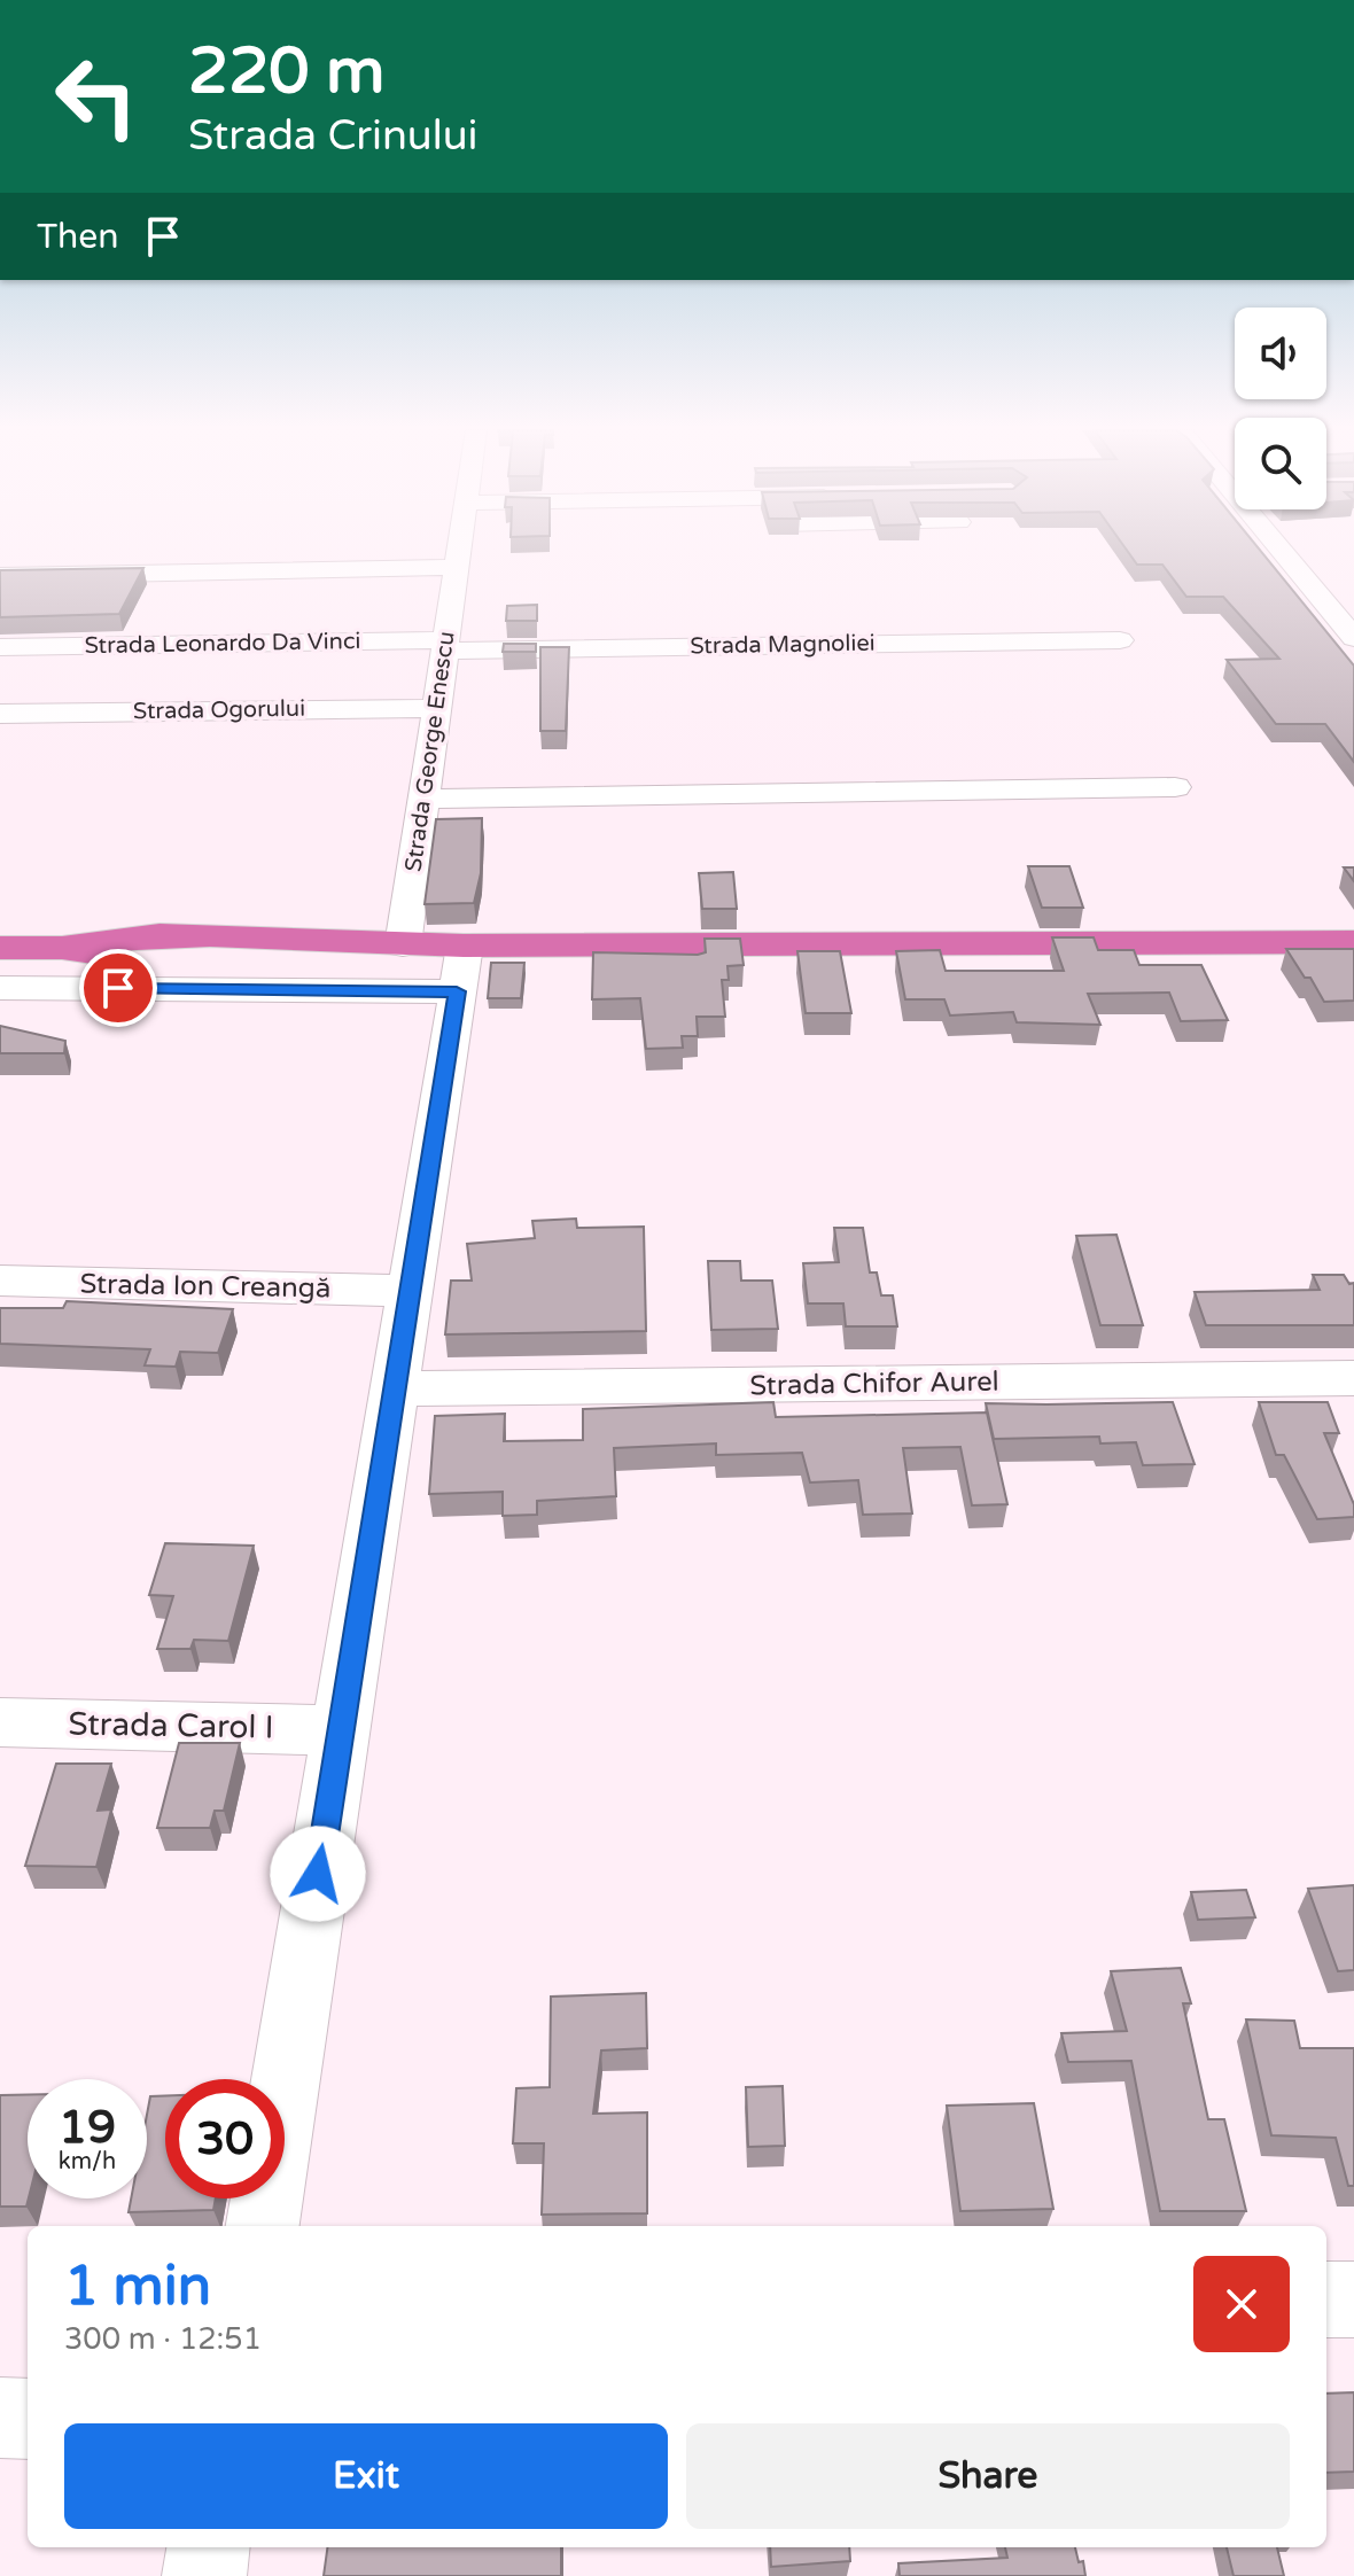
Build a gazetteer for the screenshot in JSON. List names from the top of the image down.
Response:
{
  "streets": {
    "street": [
      "Strada Leonardo Da Vinci",
      "Strada Magnoliei",
      "Strada Ogorului",
      "Strada George Enescu",
      "Strada Ion Creangă",
      "Strada Chifor Aurel",
      "Strada Carol I"
    ]
  },
  "crossings": [
    ["Strada Leonardo Da Vinci", "Strada Magnoliei"],
    ["Strada Leonardo Da Vinci", "Strada George Enescu"],
    ["Strada Magnoliei", "Strada George Enescu"],
    ["Strada Ogorului", "Strada George Enescu"]
  ],
  "page": {
    "turn": ["220 m", "Strada Crinului"],
    "then": "Then",
    "speed": "19 km/h",
    "limit": "30",
    "heading": ["1 min", "300 m · 12:51"],
    "buttons": ["Exit", "Share"]
  }
}
